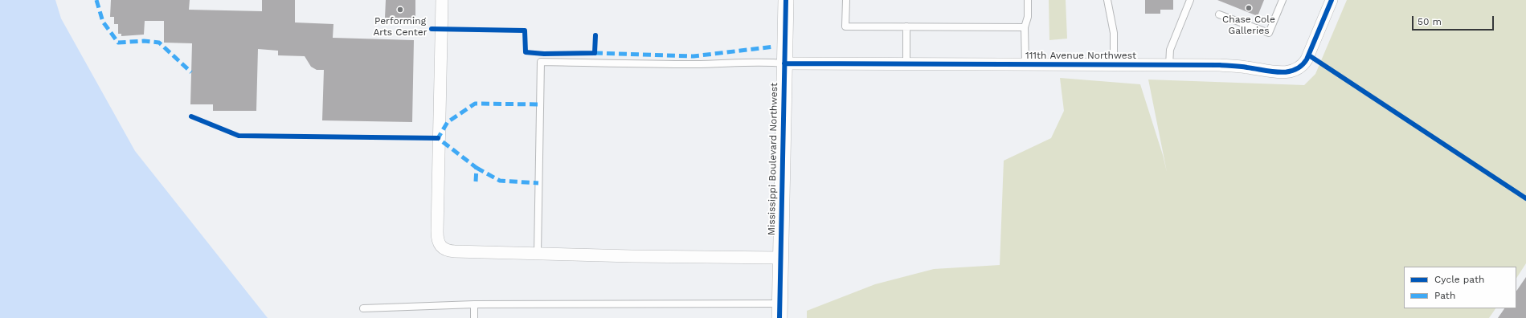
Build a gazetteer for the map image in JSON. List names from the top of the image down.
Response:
{
  "streets": {
    "street": ["111th Avenue Northwest", "Mississippi Boulevard Northwest"]
  },
  "crossings": [
    ["111th Avenue Northwest", "Mississippi Boulevard Northwest"]
  ],
  "places": ["Chase Cole Galleries", "Performing Arts Center"],
  "legend": ["Cycle path", "Path"],
  "scale_bar": "50 m"
}
